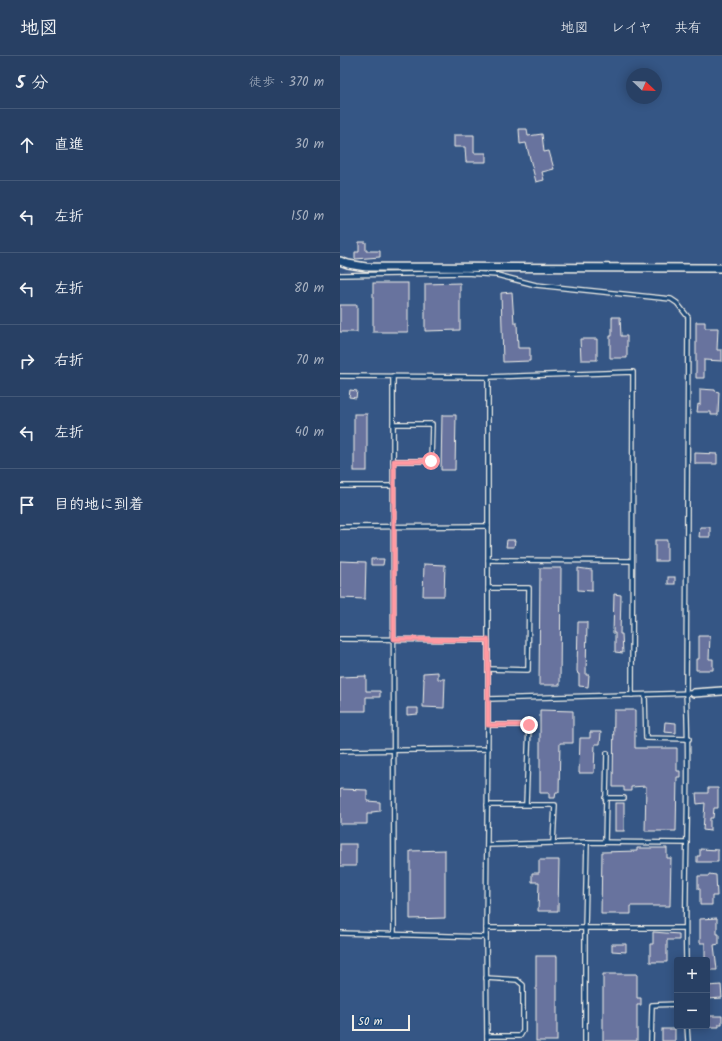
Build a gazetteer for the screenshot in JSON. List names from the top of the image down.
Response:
{
  "scale_bar": "50 m",
  "north": "bottom right",
  "page": {
    "header": "地図",
    "nav": ["地図", "レイヤ", "共有"],
    "heading": ["5 分", "徒歩 · 370 m"],
    "list": [
      ["直進", "30 m"],
      ["左折", "150 m"],
      ["左折", "80 m"],
      ["右折", "70 m"],
      ["左折", "40 m"],
      "目的地に到着"
    ],
    "map_buttons": ["+", "−"],
    "scale": "50 m"
  }
}
